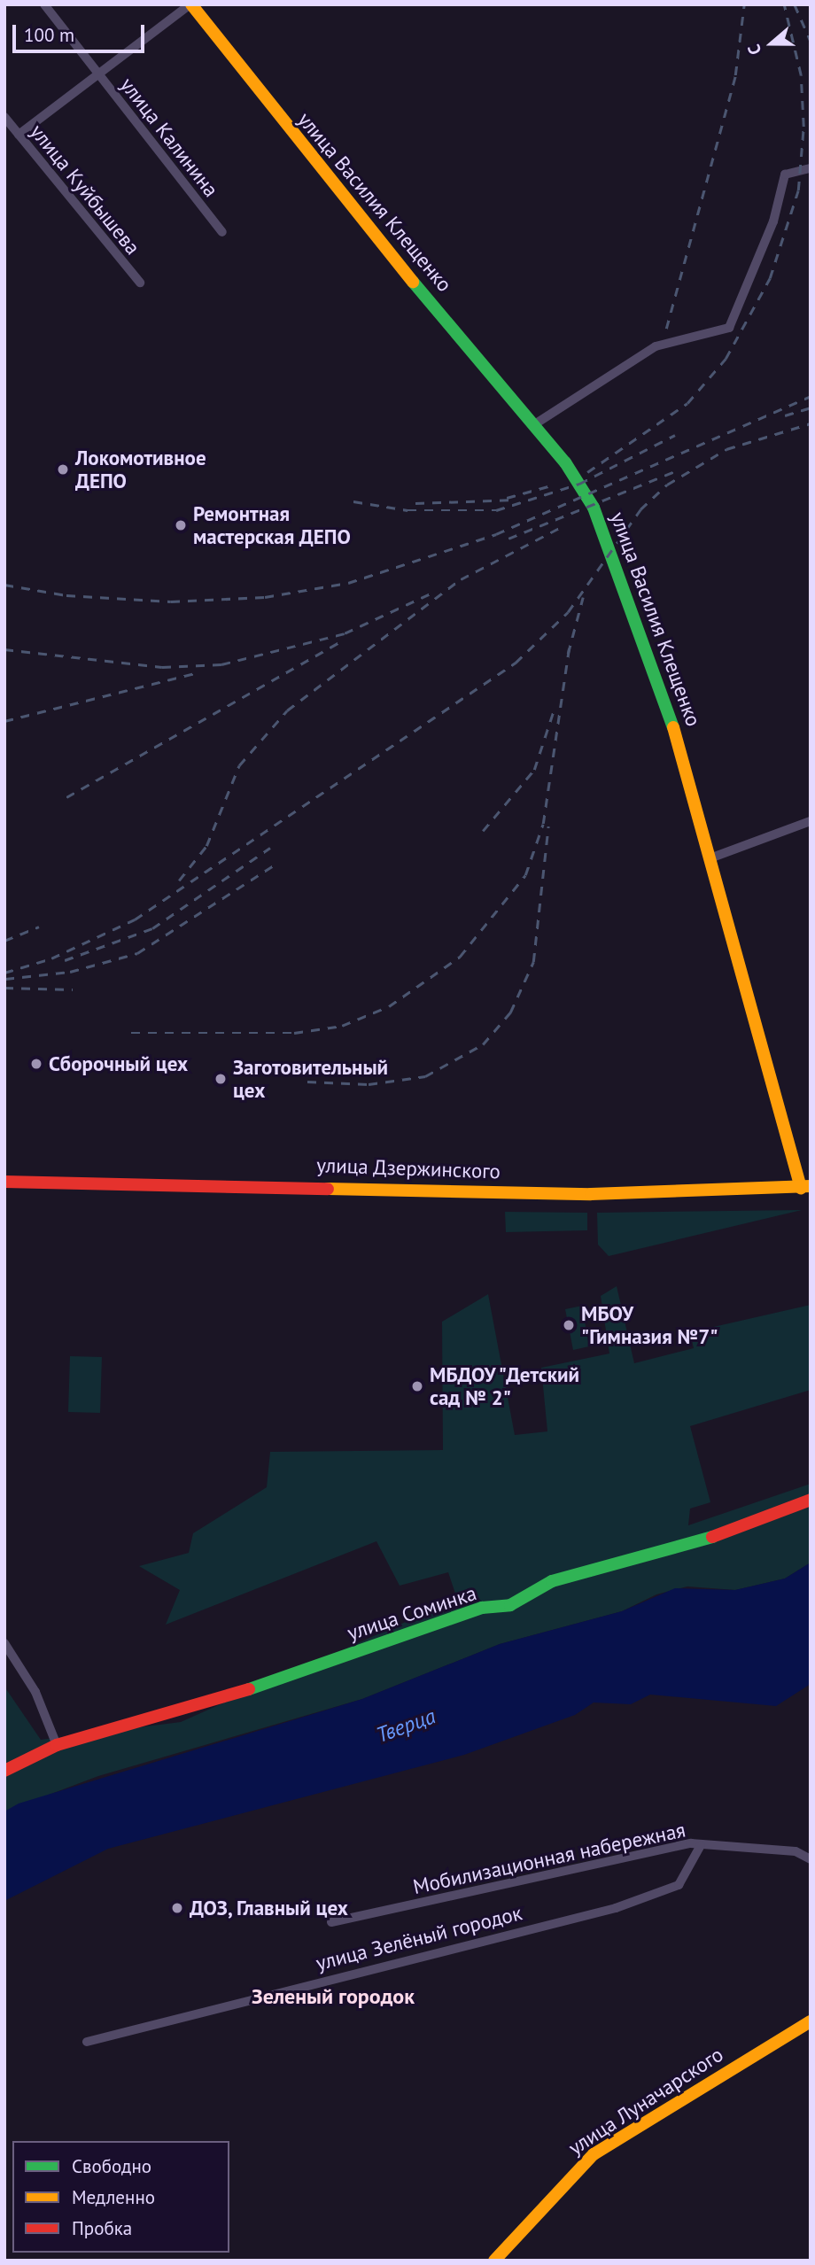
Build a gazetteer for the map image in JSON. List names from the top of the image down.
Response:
{
  "streets": {
    "street": [
      "улица Калинина",
      "улица Куйбышева",
      "улица Василия Клещенко",
      "улица Дзержинского",
      "улица Соминка",
      "Мобилизационная набережная",
      "улица Зелёный городок",
      "улица Луначарского"
    ]
  },
  "crossings": [
    ["улица Василия Клещенко", "улица Дзержинского"],
    ["Мобилизационная набережная", "улица Зелёный городок"]
  ],
  "districts": ["Зеленый городок"],
  "water": ["Тверца"],
  "places": [
    "Локомотивное ДЕПО",
    "Ремонтная мастерская ДЕПО",
    "Сборочный цех",
    "Заготовительный цех",
    "МБОУ \"Гимназия №7\"",
    "МБДОУ \"Детский сад № 2\"",
    "ДОЗ, Главный цех"
  ],
  "legend": ["Свободно", "Медленно", "Пробка"],
  "scale_bar": "100 m",
  "north": "left"
}
